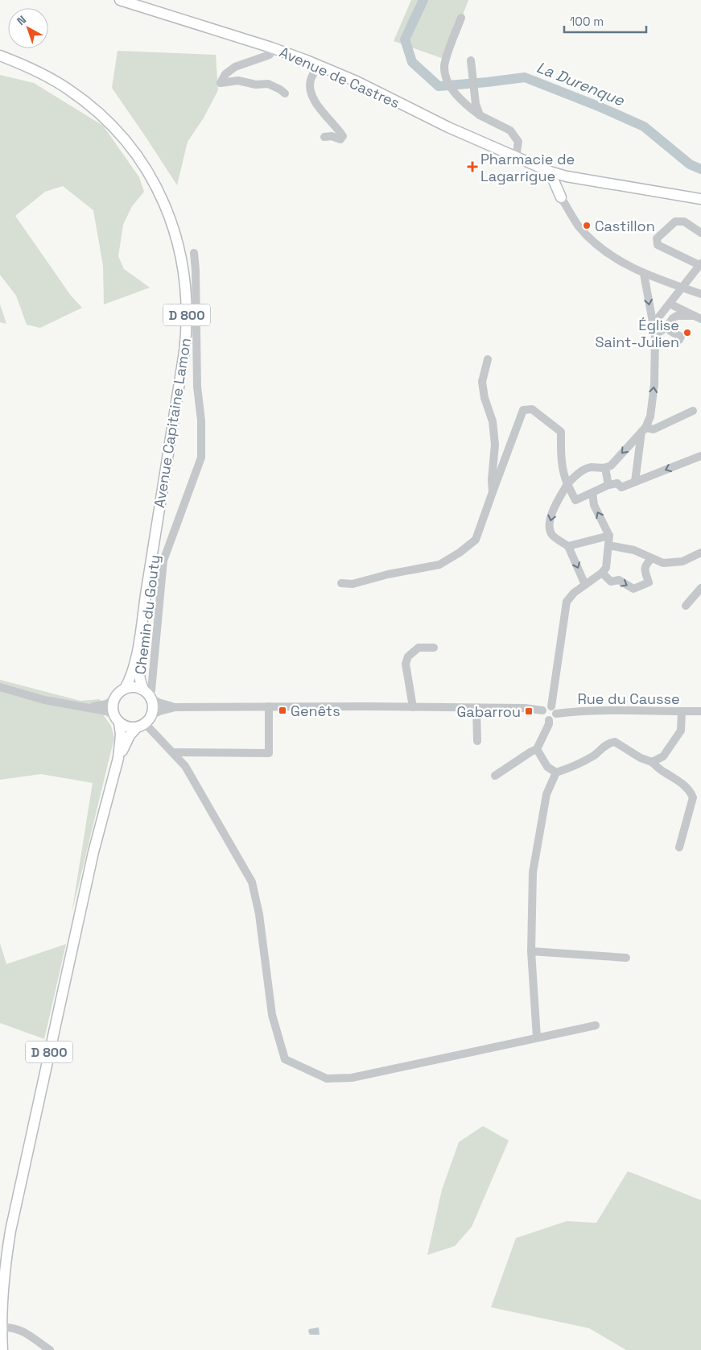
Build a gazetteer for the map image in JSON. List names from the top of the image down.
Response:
{
  "streets": {
    "main road": ["Avenue de Castres", "D 800", "Avenue Capitaine Lamon"],
    "street": ["Chemin du Gouty", "Rue du Causse"]
  },
  "crossings": [
    ["D 800", "Avenue Capitaine Lamon"],
    ["D 800", "Chemin du Gouty"],
    ["Avenue Capitaine Lamon", "Chemin du Gouty"]
  ],
  "water": ["La Durenque"],
  "places": {
    "health": ["Pharmacie de Lagarrigue"],
    "other": ["Castillon", "Église Saint-Julien"],
    "transit": ["Genêts", "Gabarrou"]
  },
  "scale_bar": "100 m",
  "north": "top left"
}
